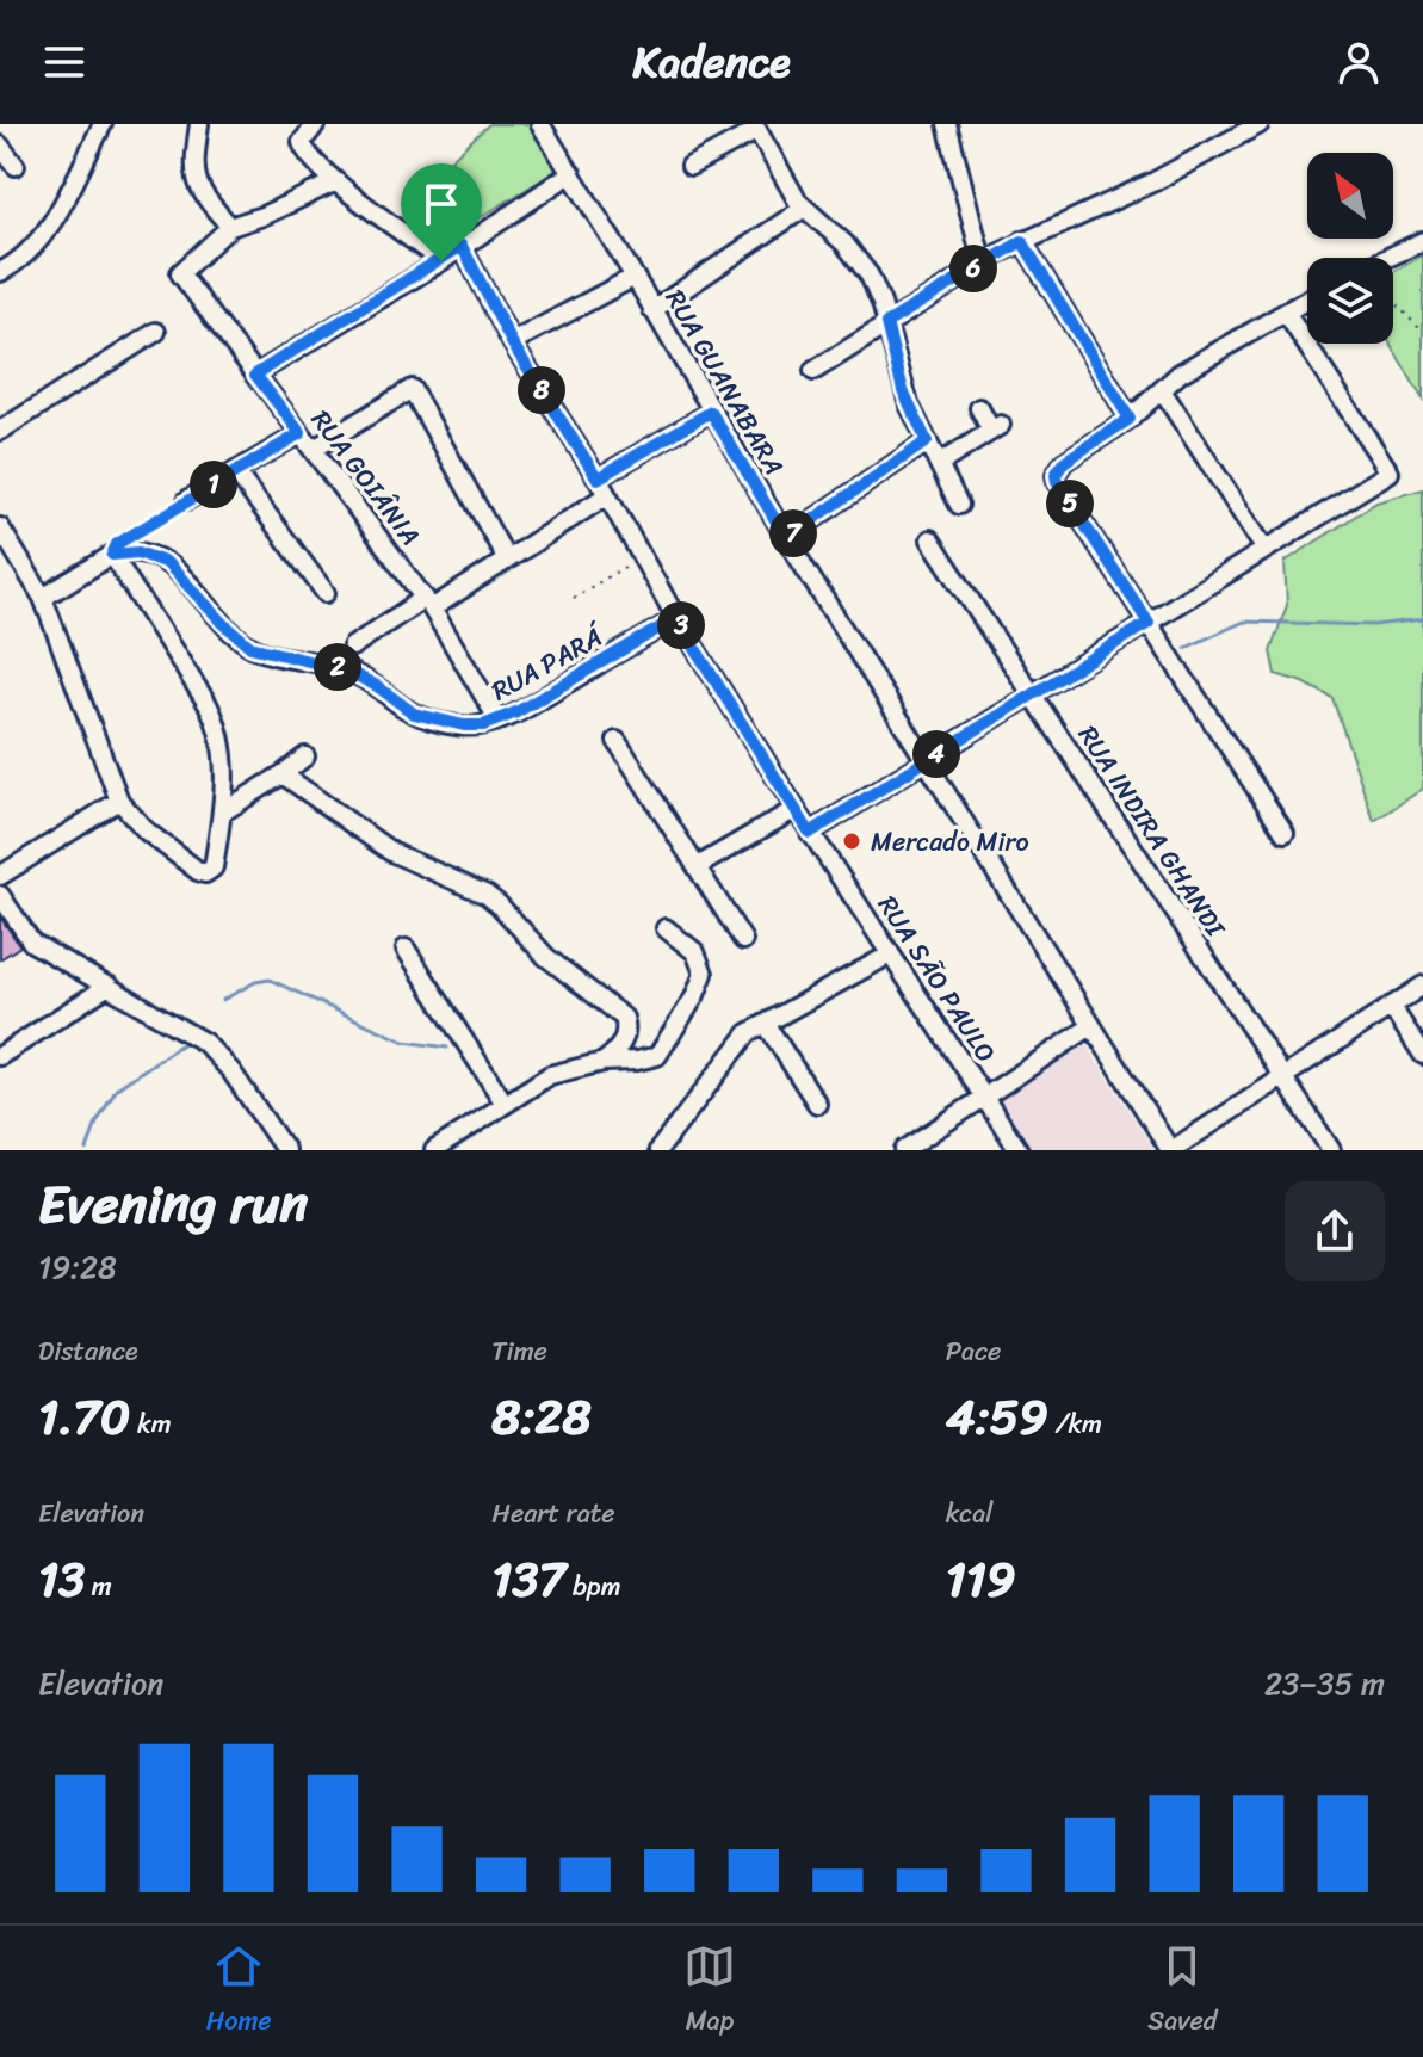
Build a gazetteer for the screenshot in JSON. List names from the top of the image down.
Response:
{
  "streets": {
    "street": [
      "RUA GUANABARA",
      "RUA GOIÂNIA",
      "RUA PARÁ",
      "RUA INDIRA GHANDI",
      "RUA SÃO PAULO"
    ]
  },
  "crossings": [
    ["RUA GOIÂNIA", "RUA PARÁ"],
    ["RUA PARÁ", "RUA SÃO PAULO"]
  ],
  "places": ["Mercado Miro"],
  "north": "top left",
  "page": {
    "header": "Kadence",
    "pins": [
      "6",
      "8",
      "1",
      "5",
      "7",
      "3",
      "2",
      "4"
    ],
    "heading": ["Evening run", "19:28"],
    "stats": [
      ["Distance", "1.70 km"],
      ["Time", "8:28"],
      ["Pace", "4:59 /km"],
      ["Elevation", "13 m"],
      ["Heart rate", "137 bpm"],
      ["kcal", "119"]
    ],
    "chart": ["Elevation", "23–35 m"],
    "tabs": ["Home", "Map", "Saved"]
  }
}
